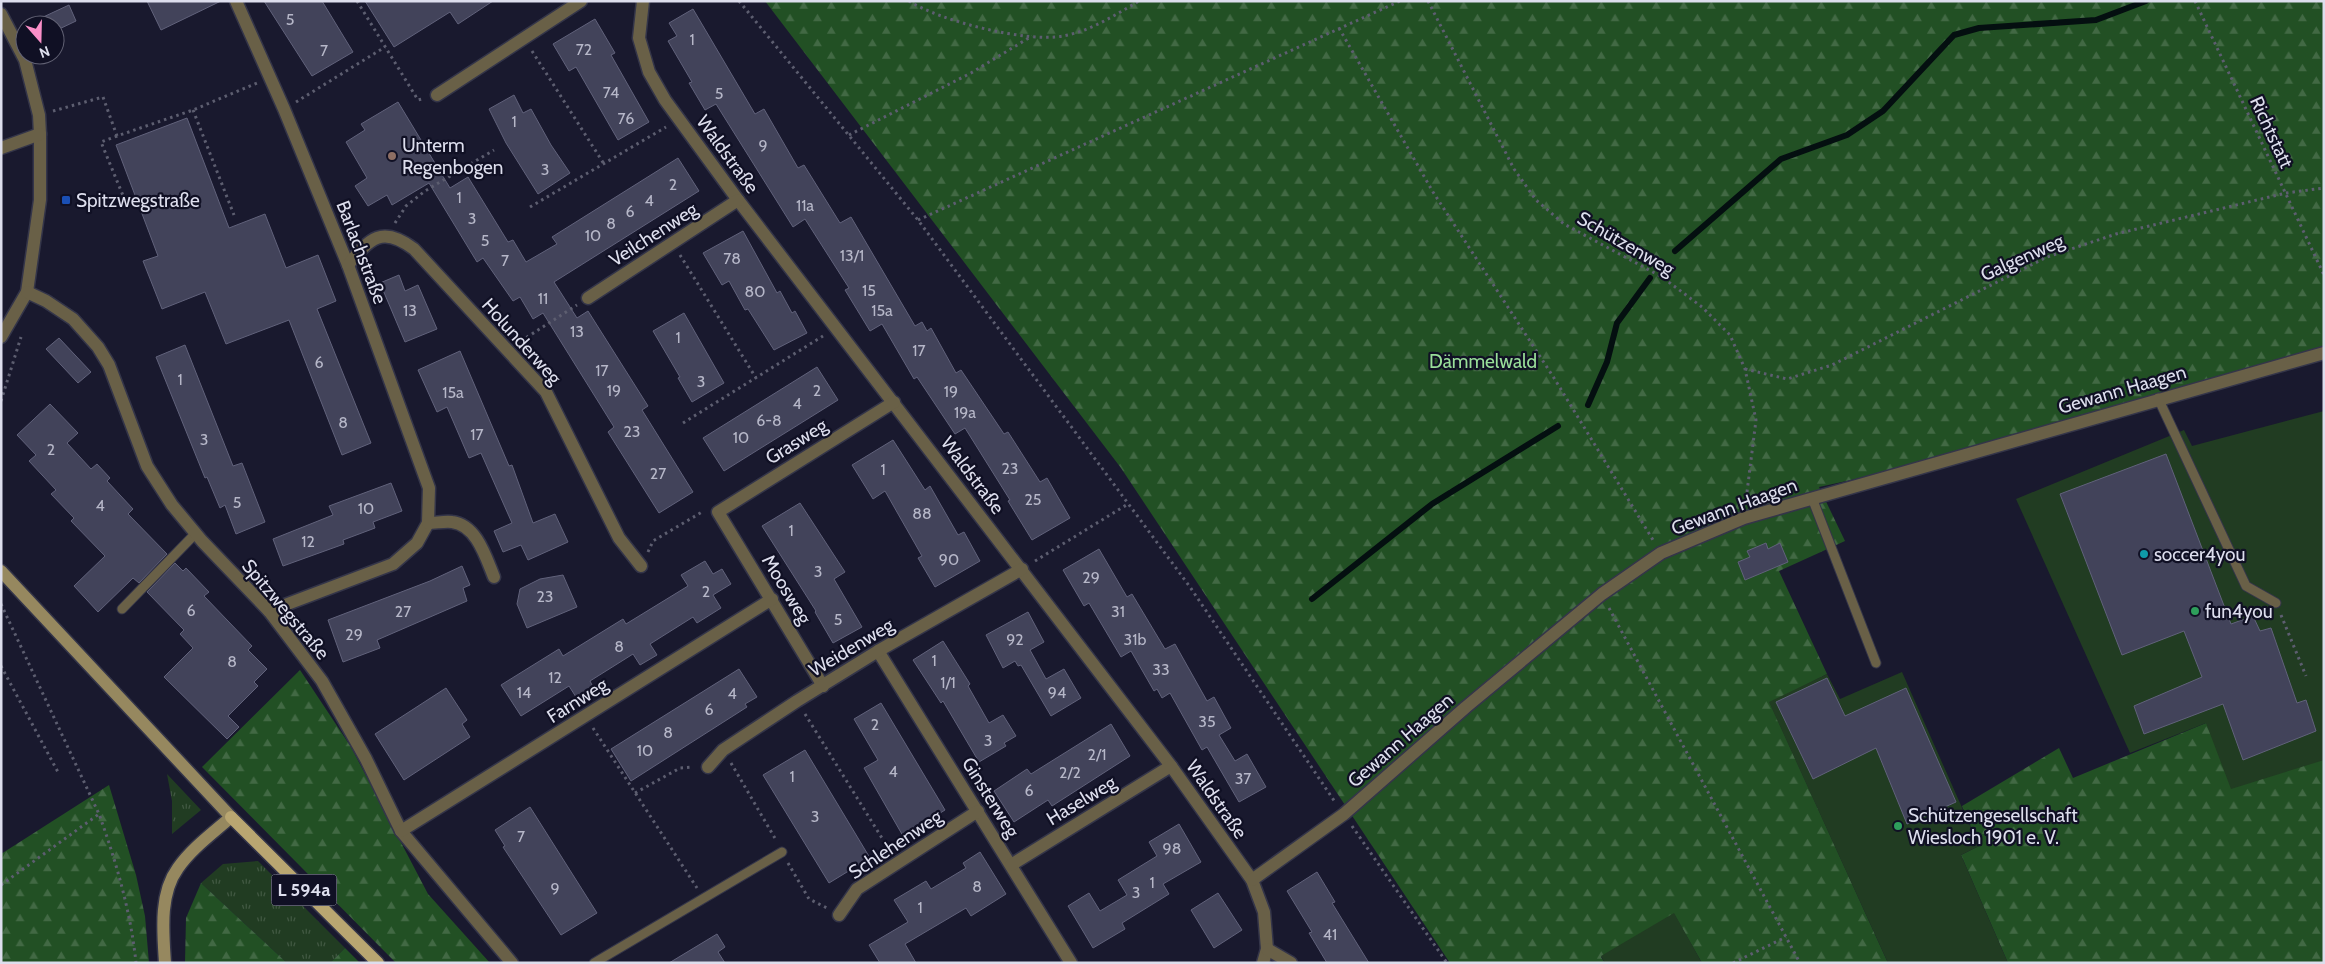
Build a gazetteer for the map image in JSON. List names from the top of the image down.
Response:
{
  "streets": {
    "main road": ["L 594a"],
    "street": [
      "Waldstraße",
      "Veilchenweg",
      "Barlachstraße",
      "Holunderweg",
      "Gewann Haagen",
      "Grasweg",
      "Moosweg",
      "Spitzwegstraße",
      "Weidenweg",
      "Farnweg",
      "Ginsterweg",
      "Haselweg",
      "Schlehenweg"
    ],
    "path": ["Richtstatt", "Schützenweg", "Galgenweg"]
  },
  "crossings": [
    ["Richtstatt", "Galgenweg"],
    ["Waldstraße", "Veilchenweg"],
    ["Waldstraße", "Gewann Haagen"],
    ["Waldstraße", "Grasweg"],
    ["Waldstraße", "Weidenweg"],
    ["Waldstraße", "Haselweg"],
    ["Schützenweg", "Galgenweg"],
    ["Schützenweg", "Gewann Haagen"],
    ["Barlachstraße", "Spitzwegstraße"],
    ["Grasweg", "Moosweg"],
    ["Moosweg", "Weidenweg"],
    ["Moosweg", "Farnweg"],
    ["Spitzwegstraße", "Farnweg"],
    ["Weidenweg", "Ginsterweg"],
    ["Ginsterweg", "Haselweg"],
    ["Ginsterweg", "Schlehenweg"]
  ],
  "parks": ["Dämmelwald"],
  "places": {
    "other": [
      "Unterm Regenbogen",
      "soccer4you",
      "fun4you",
      "Schützengesellschaft Wiesloch 1901 e. V."
    ],
    "transit": ["Spitzwegstraße"]
  },
  "house_numbers": [
    "5",
    "1",
    "72",
    "7",
    "74",
    "5",
    "76",
    "1",
    "9",
    "3",
    "2",
    "1",
    "4",
    "11a",
    "6",
    "3",
    "8",
    "10",
    "5",
    "13/1",
    "78",
    "7",
    "15",
    "80",
    "11",
    "13",
    "15a",
    "13",
    "1",
    "17",
    "6",
    "17",
    "1",
    "3",
    "19",
    "2",
    "19",
    "15a",
    "4",
    "19a",
    "6-8",
    "8",
    "23",
    "17",
    "10",
    "3",
    "2",
    "23",
    "1",
    "27",
    "25",
    "5",
    "4",
    "10",
    "88",
    "1",
    "12",
    "90",
    "3",
    "29",
    "2",
    "23",
    "6",
    "27",
    "31",
    "5",
    "29",
    "92",
    "31b",
    "8",
    "1",
    "8",
    "33",
    "12",
    "1/1",
    "14",
    "94",
    "4",
    "6",
    "35",
    "2",
    "8",
    "3",
    "10",
    "2/1",
    "4",
    "2/2",
    "1",
    "37",
    "6",
    "3",
    "7",
    "98",
    "1",
    "8",
    "9",
    "3",
    "1",
    "41"
  ],
  "north": "bottom"
}
